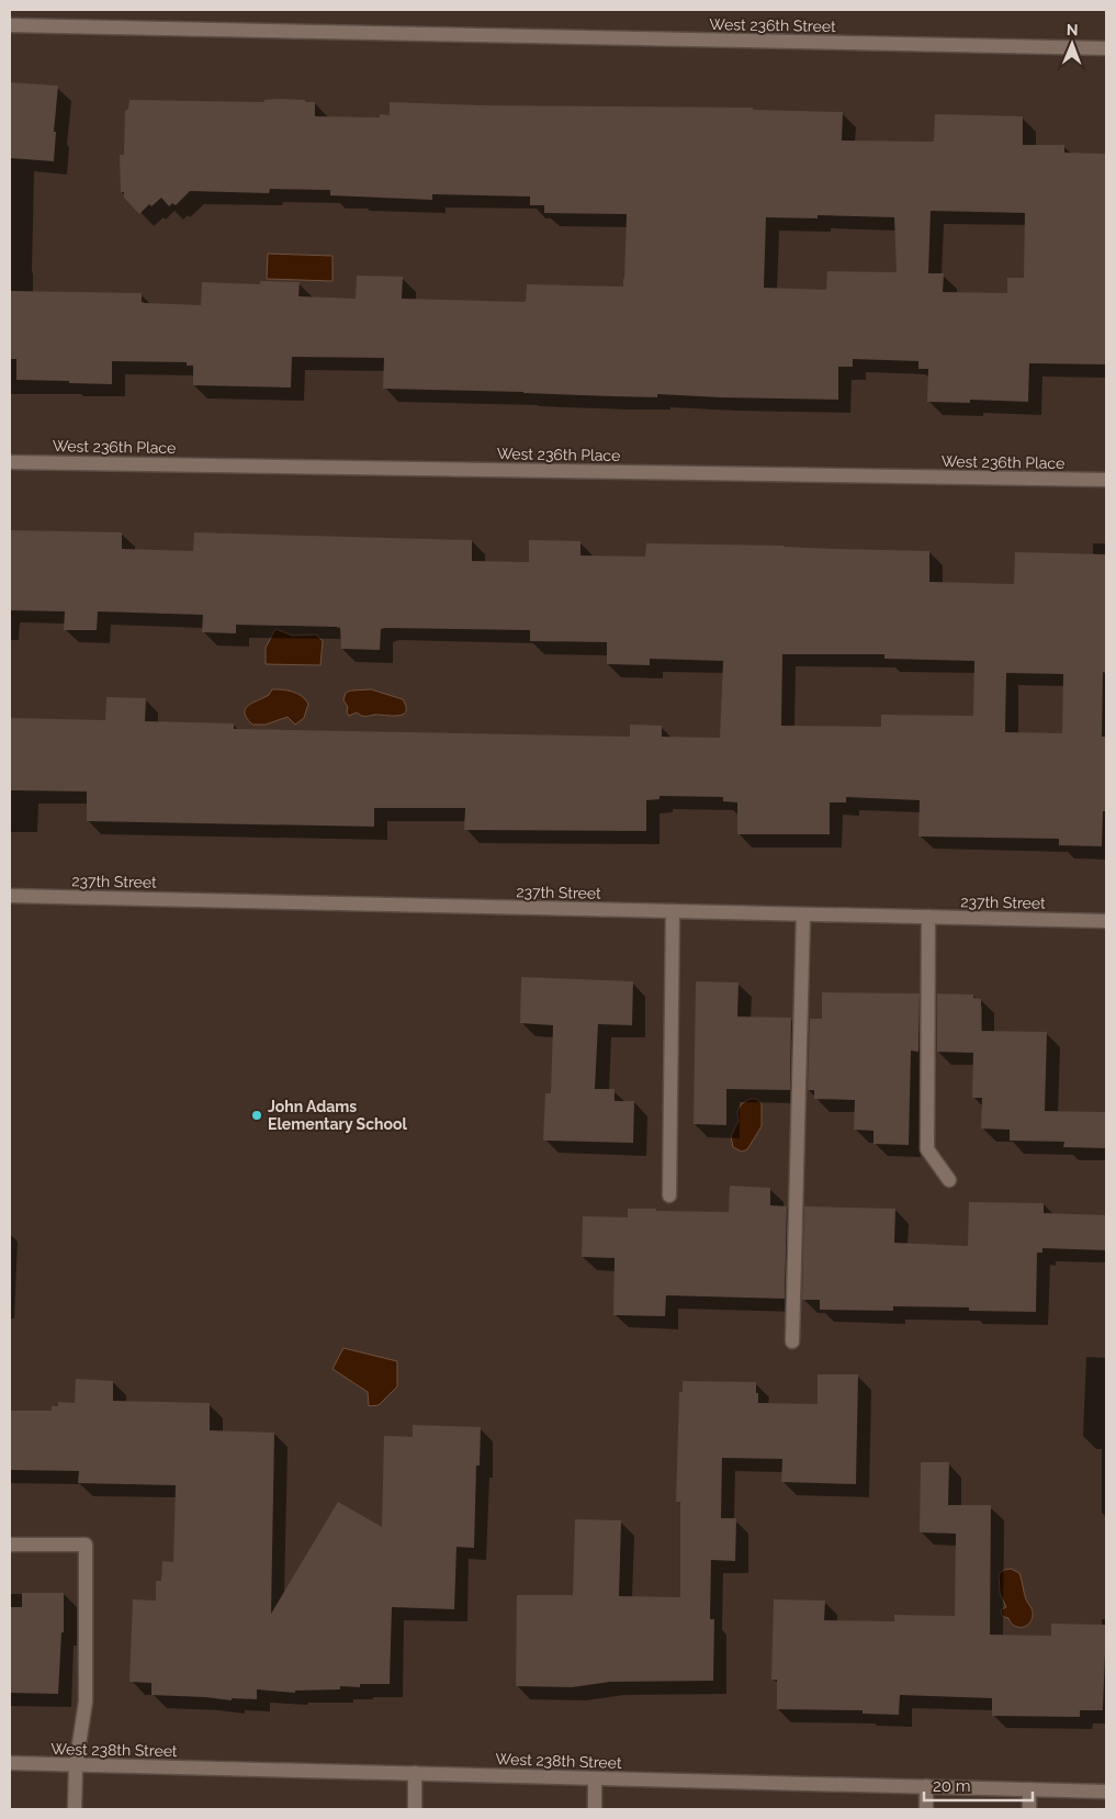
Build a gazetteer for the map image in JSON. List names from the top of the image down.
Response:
{
  "streets": {
    "street": [
      "West 236th Street",
      "West 236th Place",
      "237th Street",
      "West 238th Street"
    ]
  },
  "places": ["John Adams Elementary School"],
  "scale_bar": "20 m",
  "north": "top"
}
